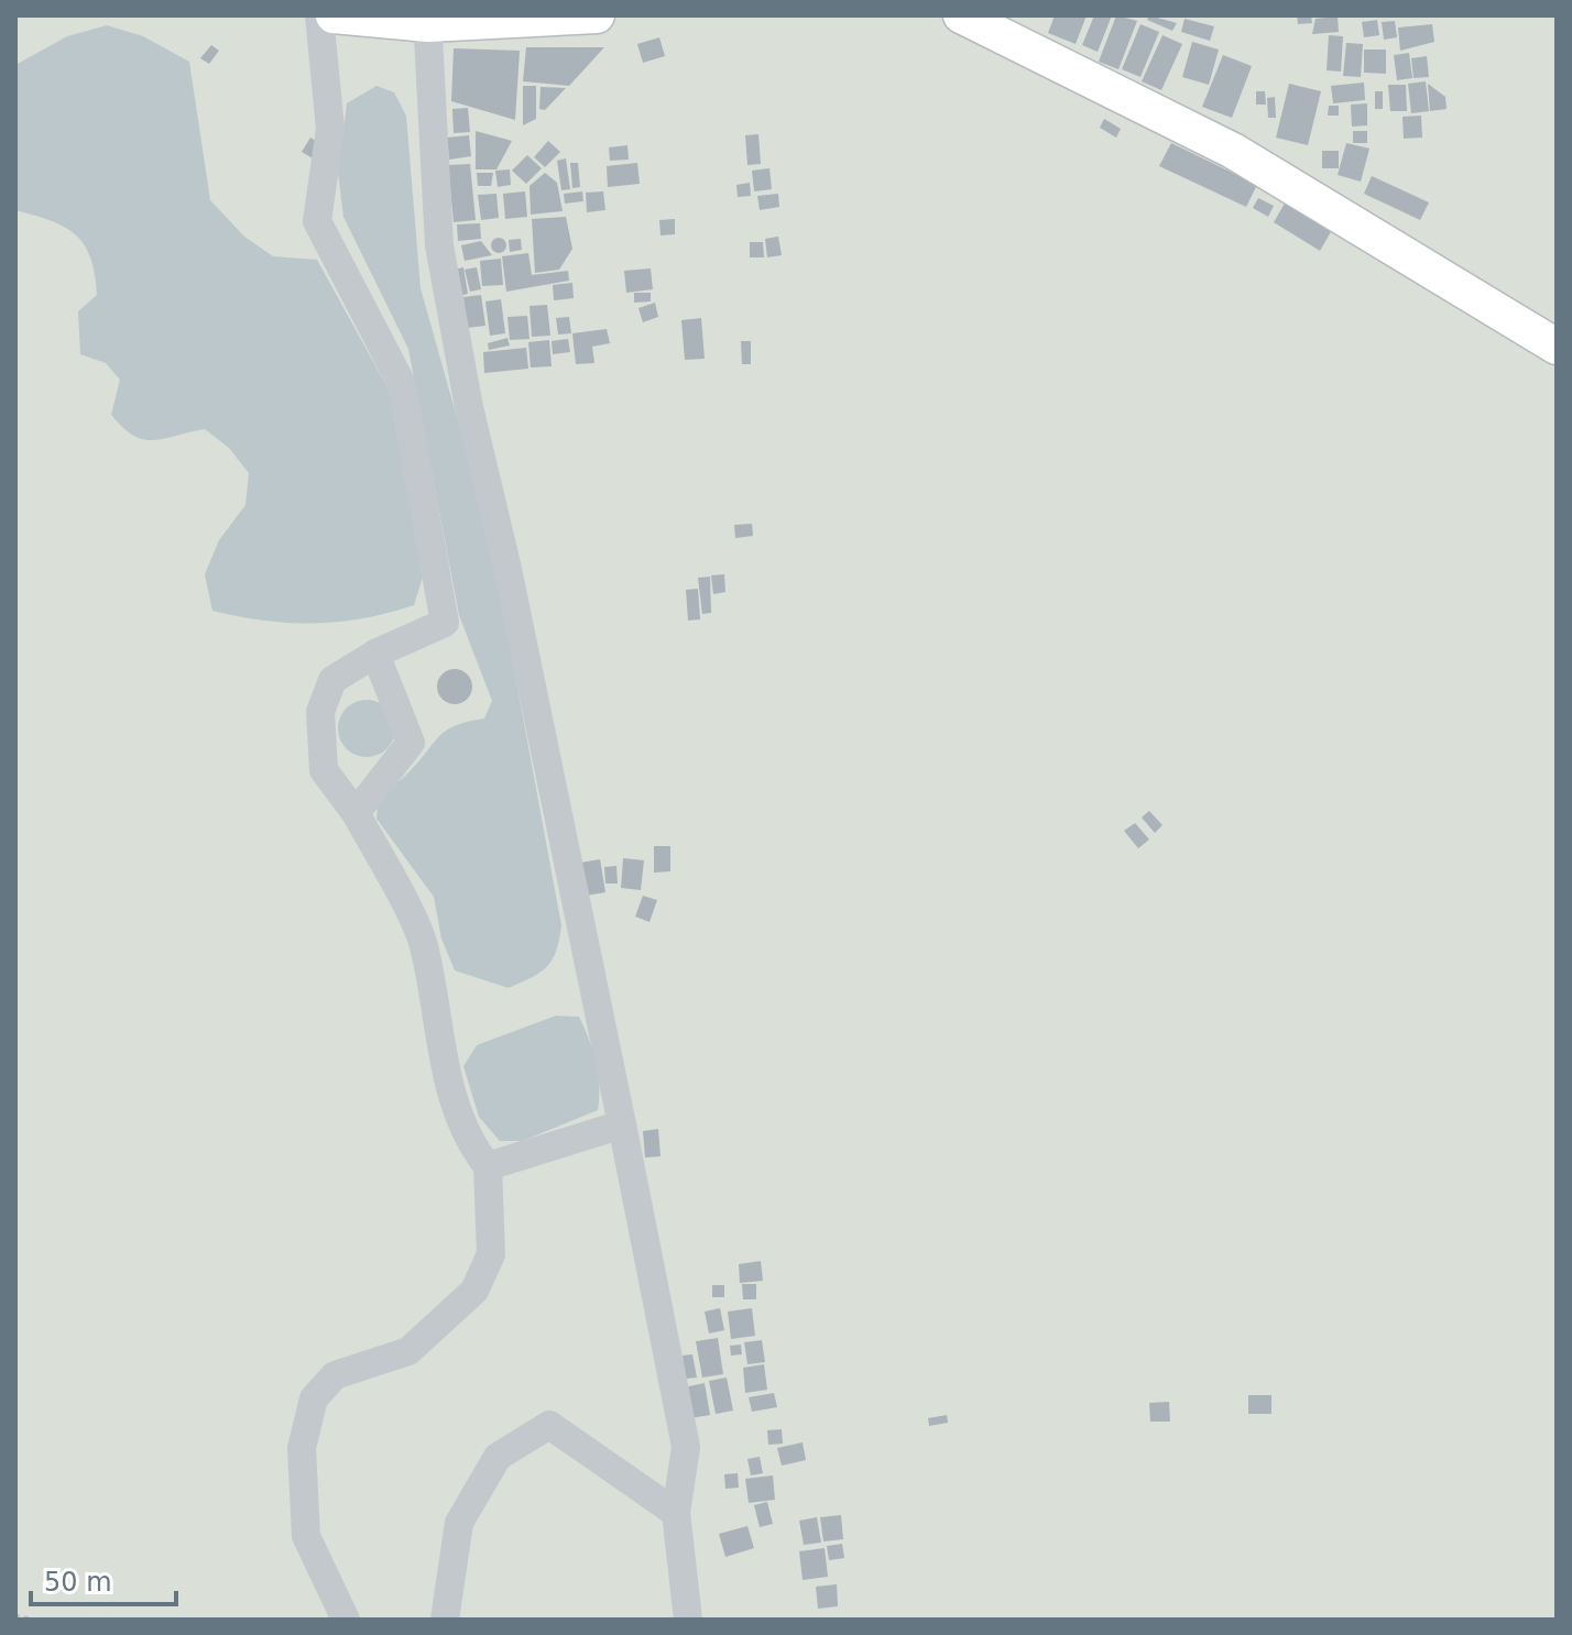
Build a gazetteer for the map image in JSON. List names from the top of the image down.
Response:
{
  "scale_bar": "50 m"
}
